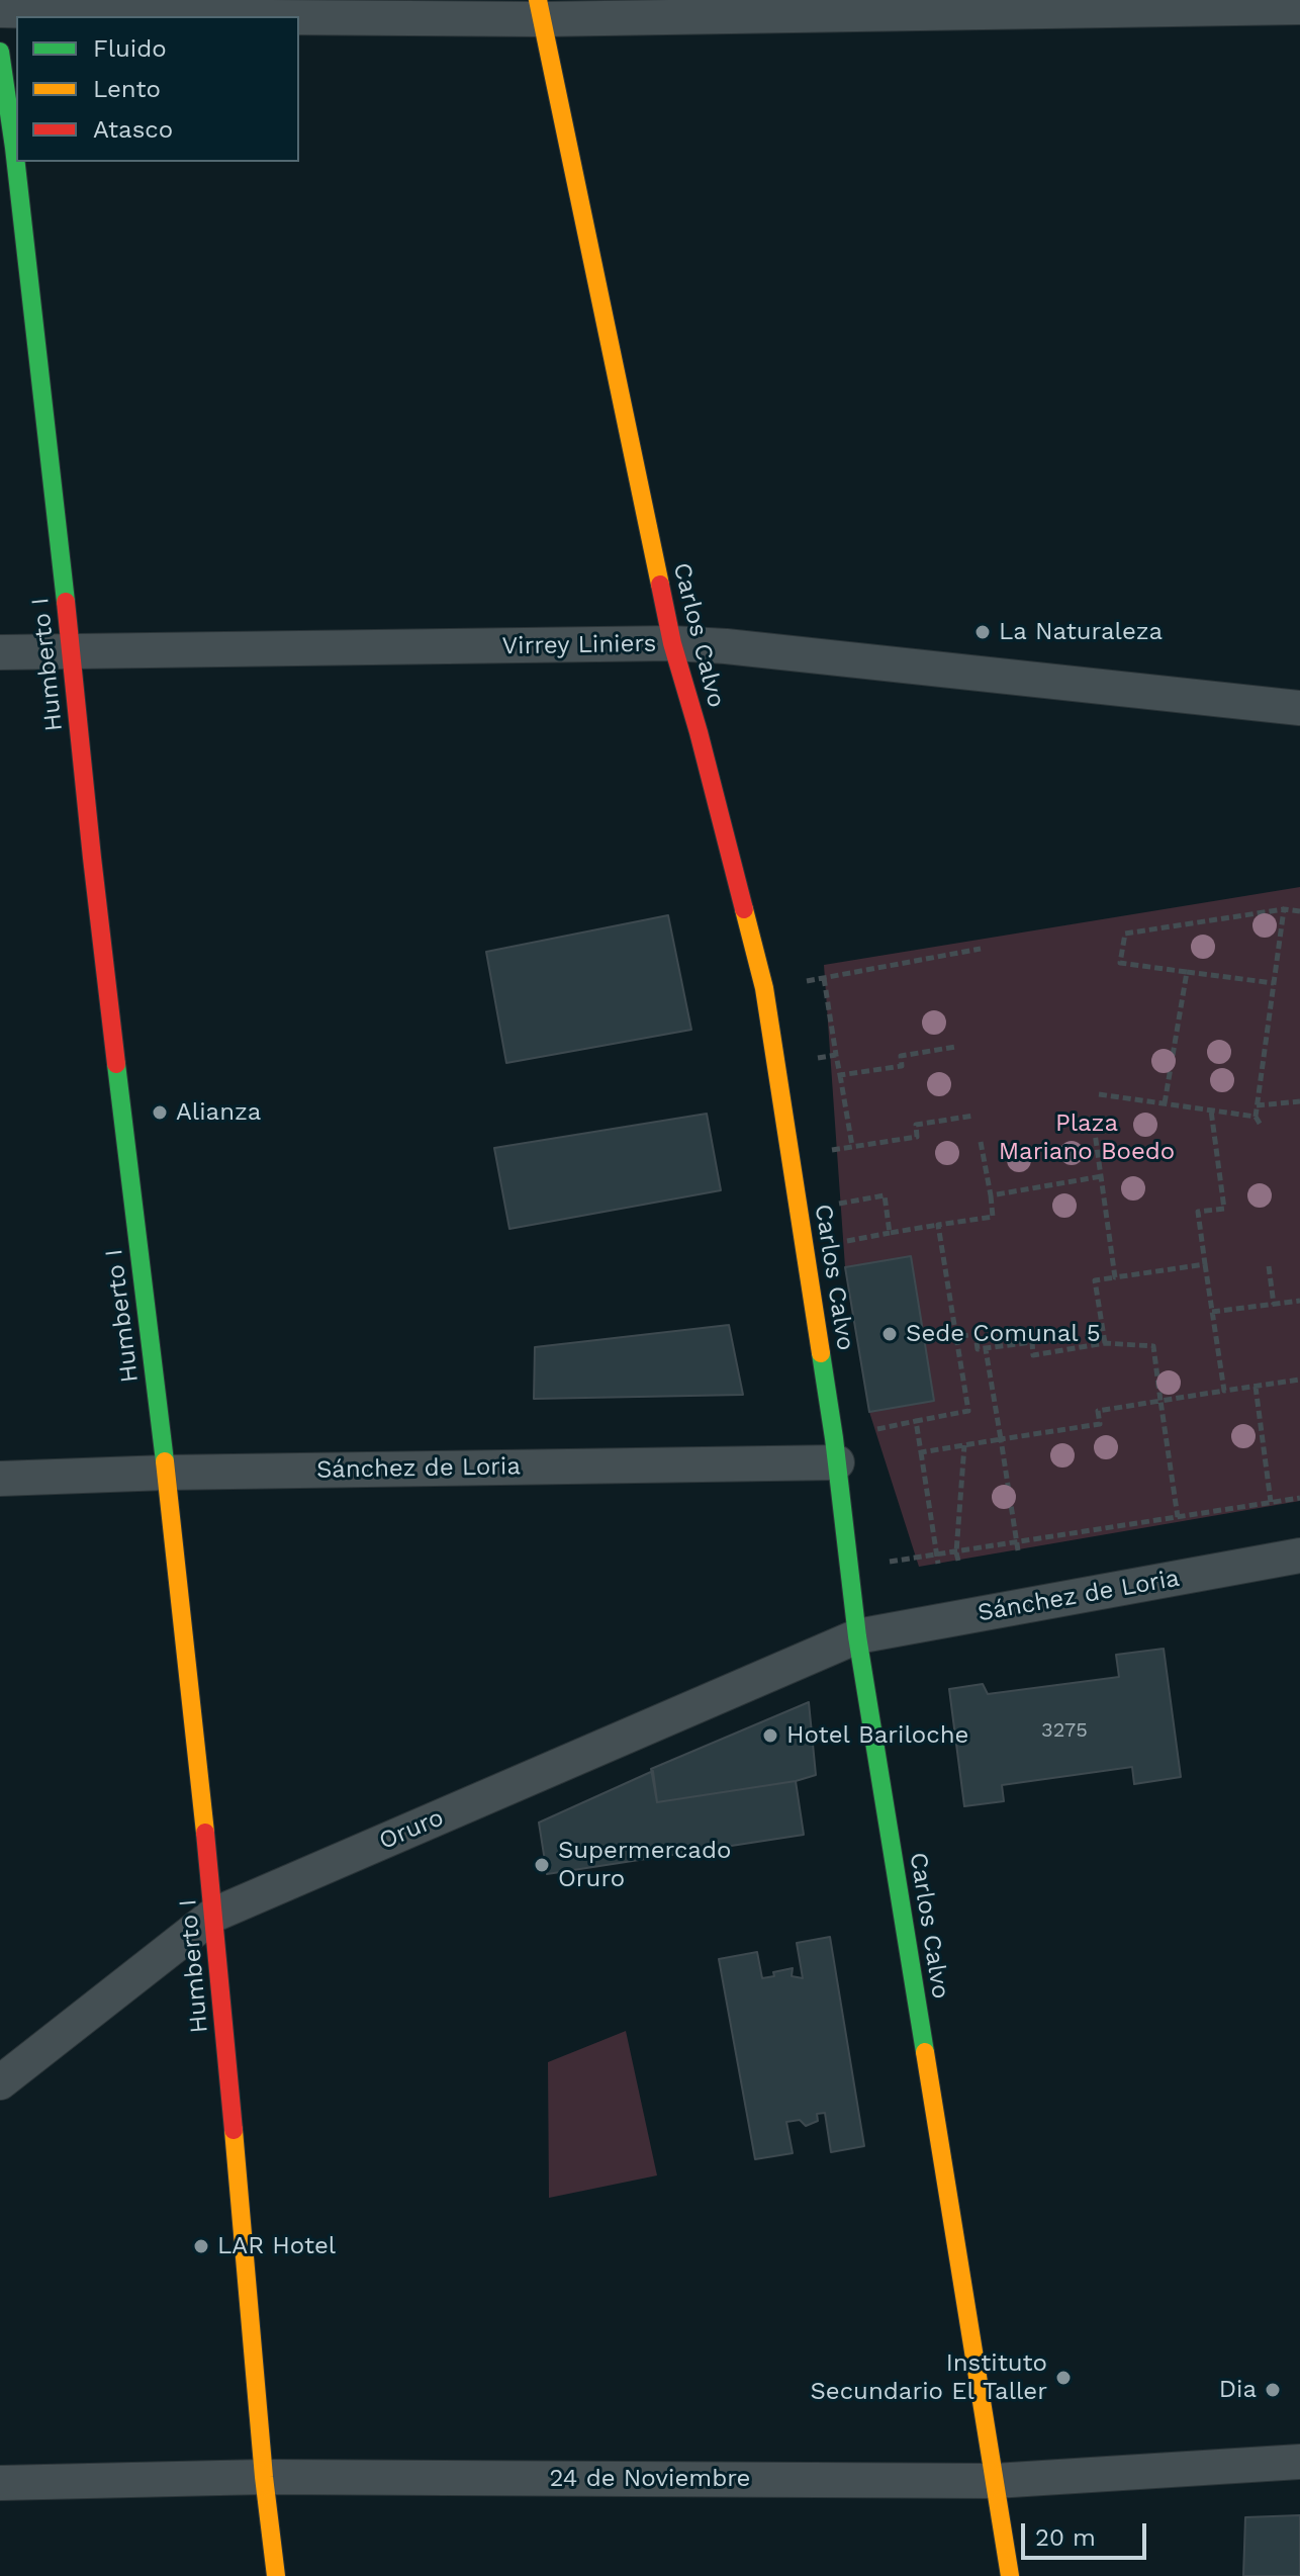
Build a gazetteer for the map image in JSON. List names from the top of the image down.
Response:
{
  "streets": {
    "street": [
      "Carlos Calvo",
      "Virrey Liniers",
      "Humberto I",
      "Sánchez de Loria",
      "Oruro",
      "24 de Noviembre"
    ]
  },
  "crossings": [
    ["Carlos Calvo", "Virrey Liniers"],
    ["Carlos Calvo", "Sánchez de Loria"],
    ["Carlos Calvo", "Oruro"],
    ["Carlos Calvo", "24 de Noviembre"],
    ["Virrey Liniers", "Humberto I"],
    ["Humberto I", "Sánchez de Loria"],
    ["Humberto I", "Oruro"],
    ["Humberto I", "24 de Noviembre"],
    ["Sánchez de Loria", "Oruro"]
  ],
  "parks": ["Plaza Mariano Boedo"],
  "places": [
    "La Naturaleza",
    "Alianza",
    "Sede Comunal 5",
    "Hotel Bariloche",
    "Supermercado Oruro",
    "LAR Hotel",
    "Instituto Secundario El Taller",
    "Dia"
  ],
  "house_numbers": ["3275"],
  "legend": ["Fluido", "Lento", "Atasco"],
  "scale_bar": "20 m"
}
